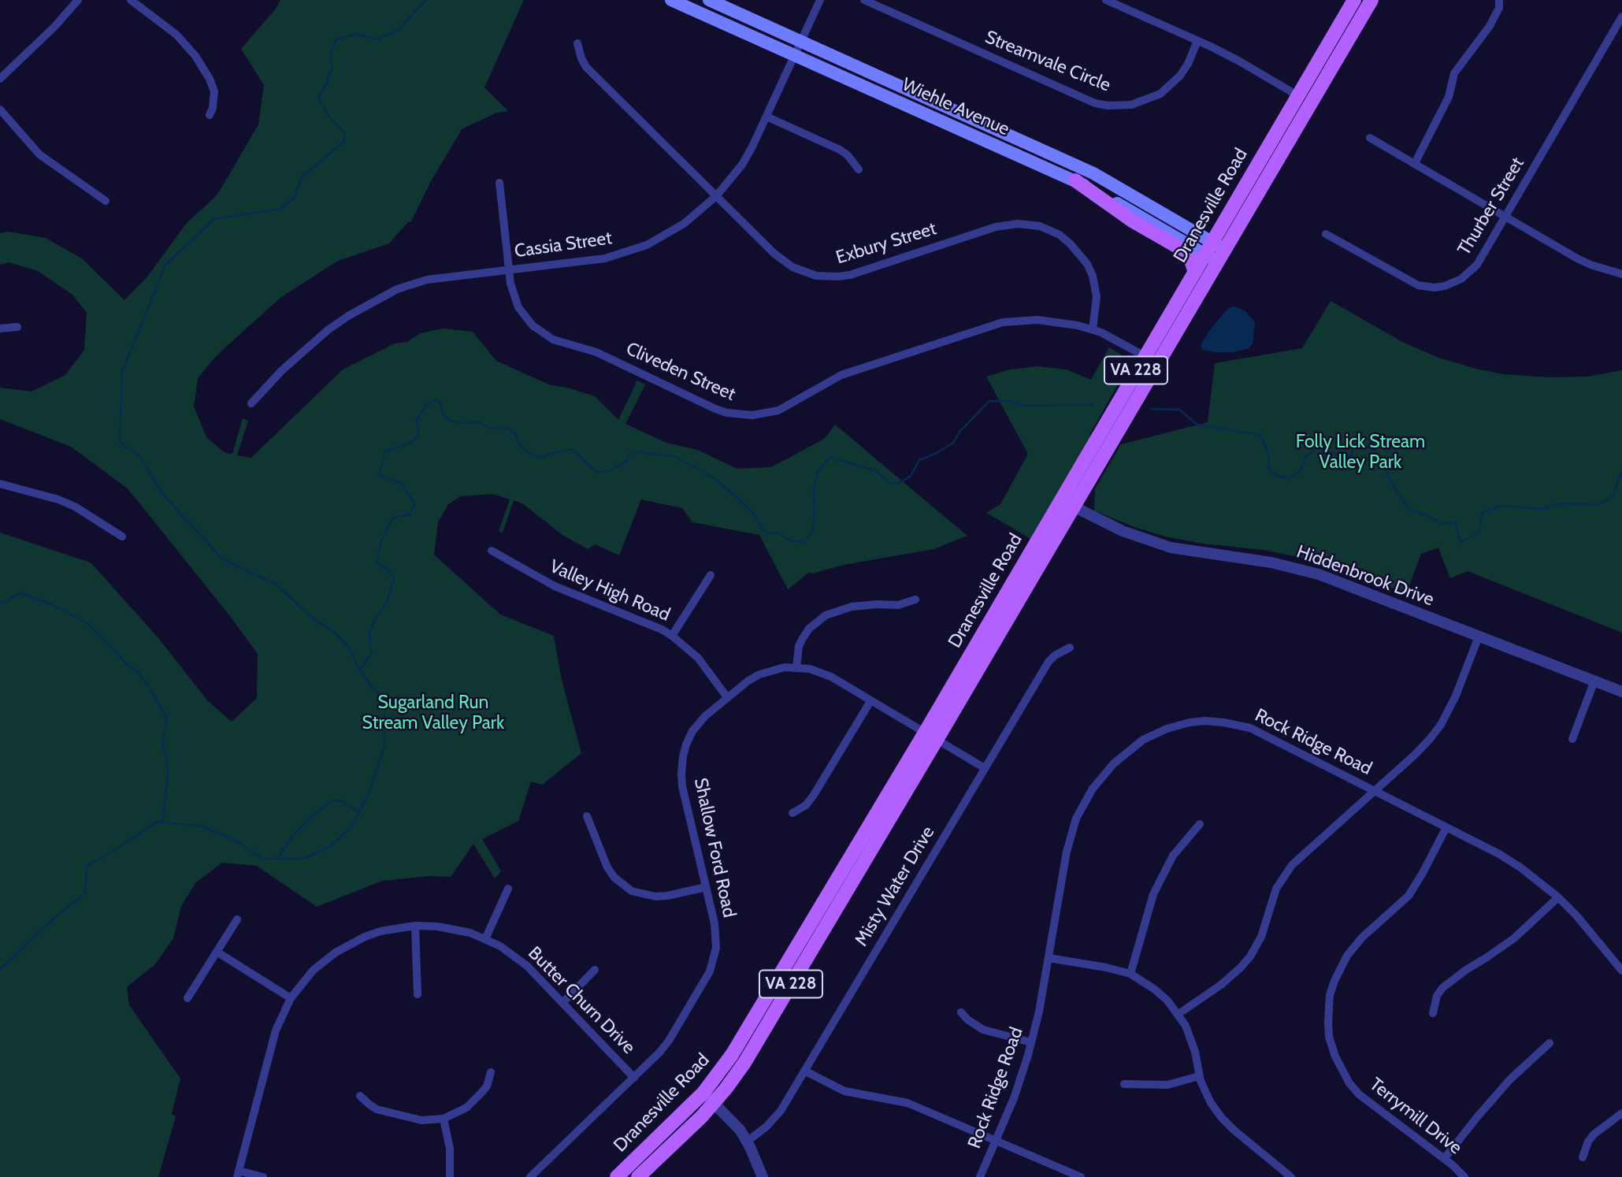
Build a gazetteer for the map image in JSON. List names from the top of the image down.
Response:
{
  "streets": {
    "main road": ["Wiehle Avenue", "Dranesville Road", "VA 228"],
    "street": [
      "Streamvale Circle",
      "Thurber Street",
      "Exbury Street",
      "Cassia Street",
      "Cliveden Street",
      "Hiddenbrook Drive",
      "Valley High Road",
      "Rock Ridge Road",
      "Shallow Ford Road",
      "Misty Water Drive",
      "Butter Churn Drive",
      "Terrymill Drive"
    ]
  },
  "crossings": [
    ["Wiehle Avenue", "Dranesville Road"],
    ["Wiehle Avenue", "Cassia Street"],
    ["Dranesville Road", "Cliveden Street"],
    ["Dranesville Road", "Hiddenbrook Drive"],
    ["Dranesville Road", "Shallow Ford Road"],
    ["Exbury Street", "Cassia Street"],
    ["Exbury Street", "Cliveden Street"],
    ["Cassia Street", "Cliveden Street"],
    ["Valley High Road", "Shallow Ford Road"],
    ["Rock Ridge Road", "Terrymill Drive"],
    ["Shallow Ford Road", "Misty Water Drive"],
    ["Shallow Ford Road", "Butter Churn Drive"]
  ],
  "parks": ["Folly Lick Stream Valley Park", "Sugarland Run Stream Valley Park"]
}
